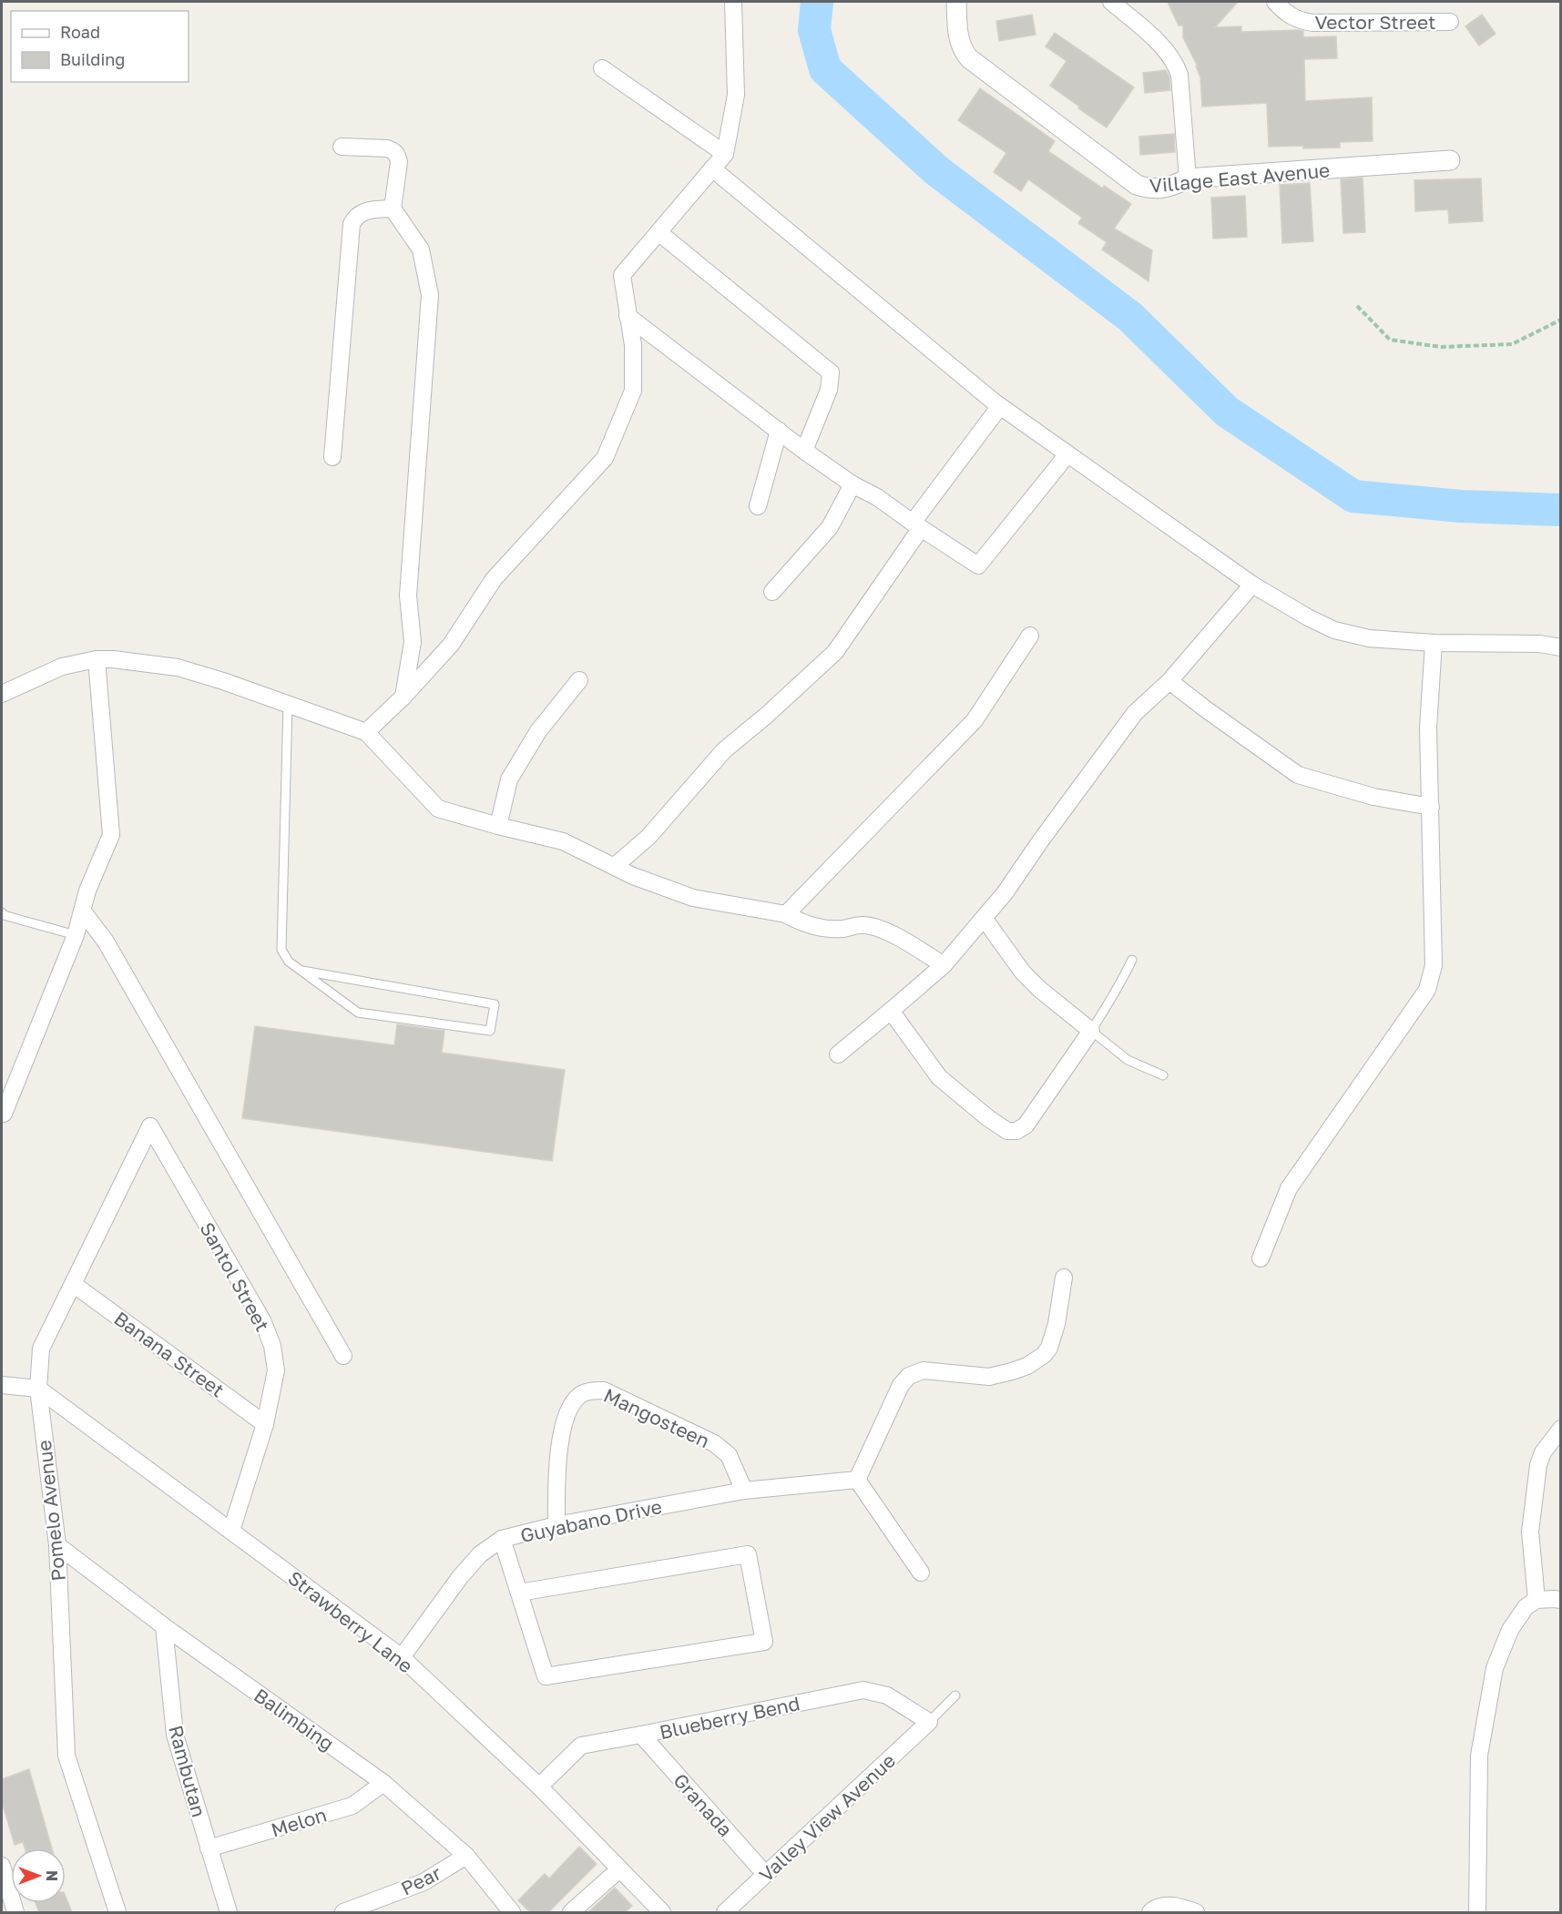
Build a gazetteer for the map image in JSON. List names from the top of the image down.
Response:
{
  "streets": {
    "street": [
      "Vector Street",
      "Village East Avenue",
      "Santol Street",
      "Banana Street",
      "Mangosteen",
      "Pomelo Avenue",
      "Guyabano Drive",
      "Strawberry Lane",
      "Blueberry Bend",
      "Balimbing",
      "Rambutan",
      "Granada",
      "Valley View Avenue",
      "Melon",
      "Pear"
    ]
  },
  "crossings": [
    ["Santol Street", "Banana Street"],
    ["Santol Street", "Pomelo Avenue"],
    ["Santol Street", "Strawberry Lane"],
    ["Banana Street", "Pomelo Avenue"],
    ["Mangosteen", "Guyabano Drive"],
    ["Pomelo Avenue", "Strawberry Lane"],
    ["Pomelo Avenue", "Balimbing"],
    ["Guyabano Drive", "Strawberry Lane"],
    ["Strawberry Lane", "Blueberry Bend"],
    ["Blueberry Bend", "Granada"],
    ["Blueberry Bend", "Valley View Avenue"],
    ["Balimbing", "Rambutan"],
    ["Balimbing", "Melon"],
    ["Balimbing", "Pear"],
    ["Rambutan", "Melon"],
    ["Granada", "Valley View Avenue"]
  ],
  "legend": ["Road", "Building"],
  "north": "right"
}
